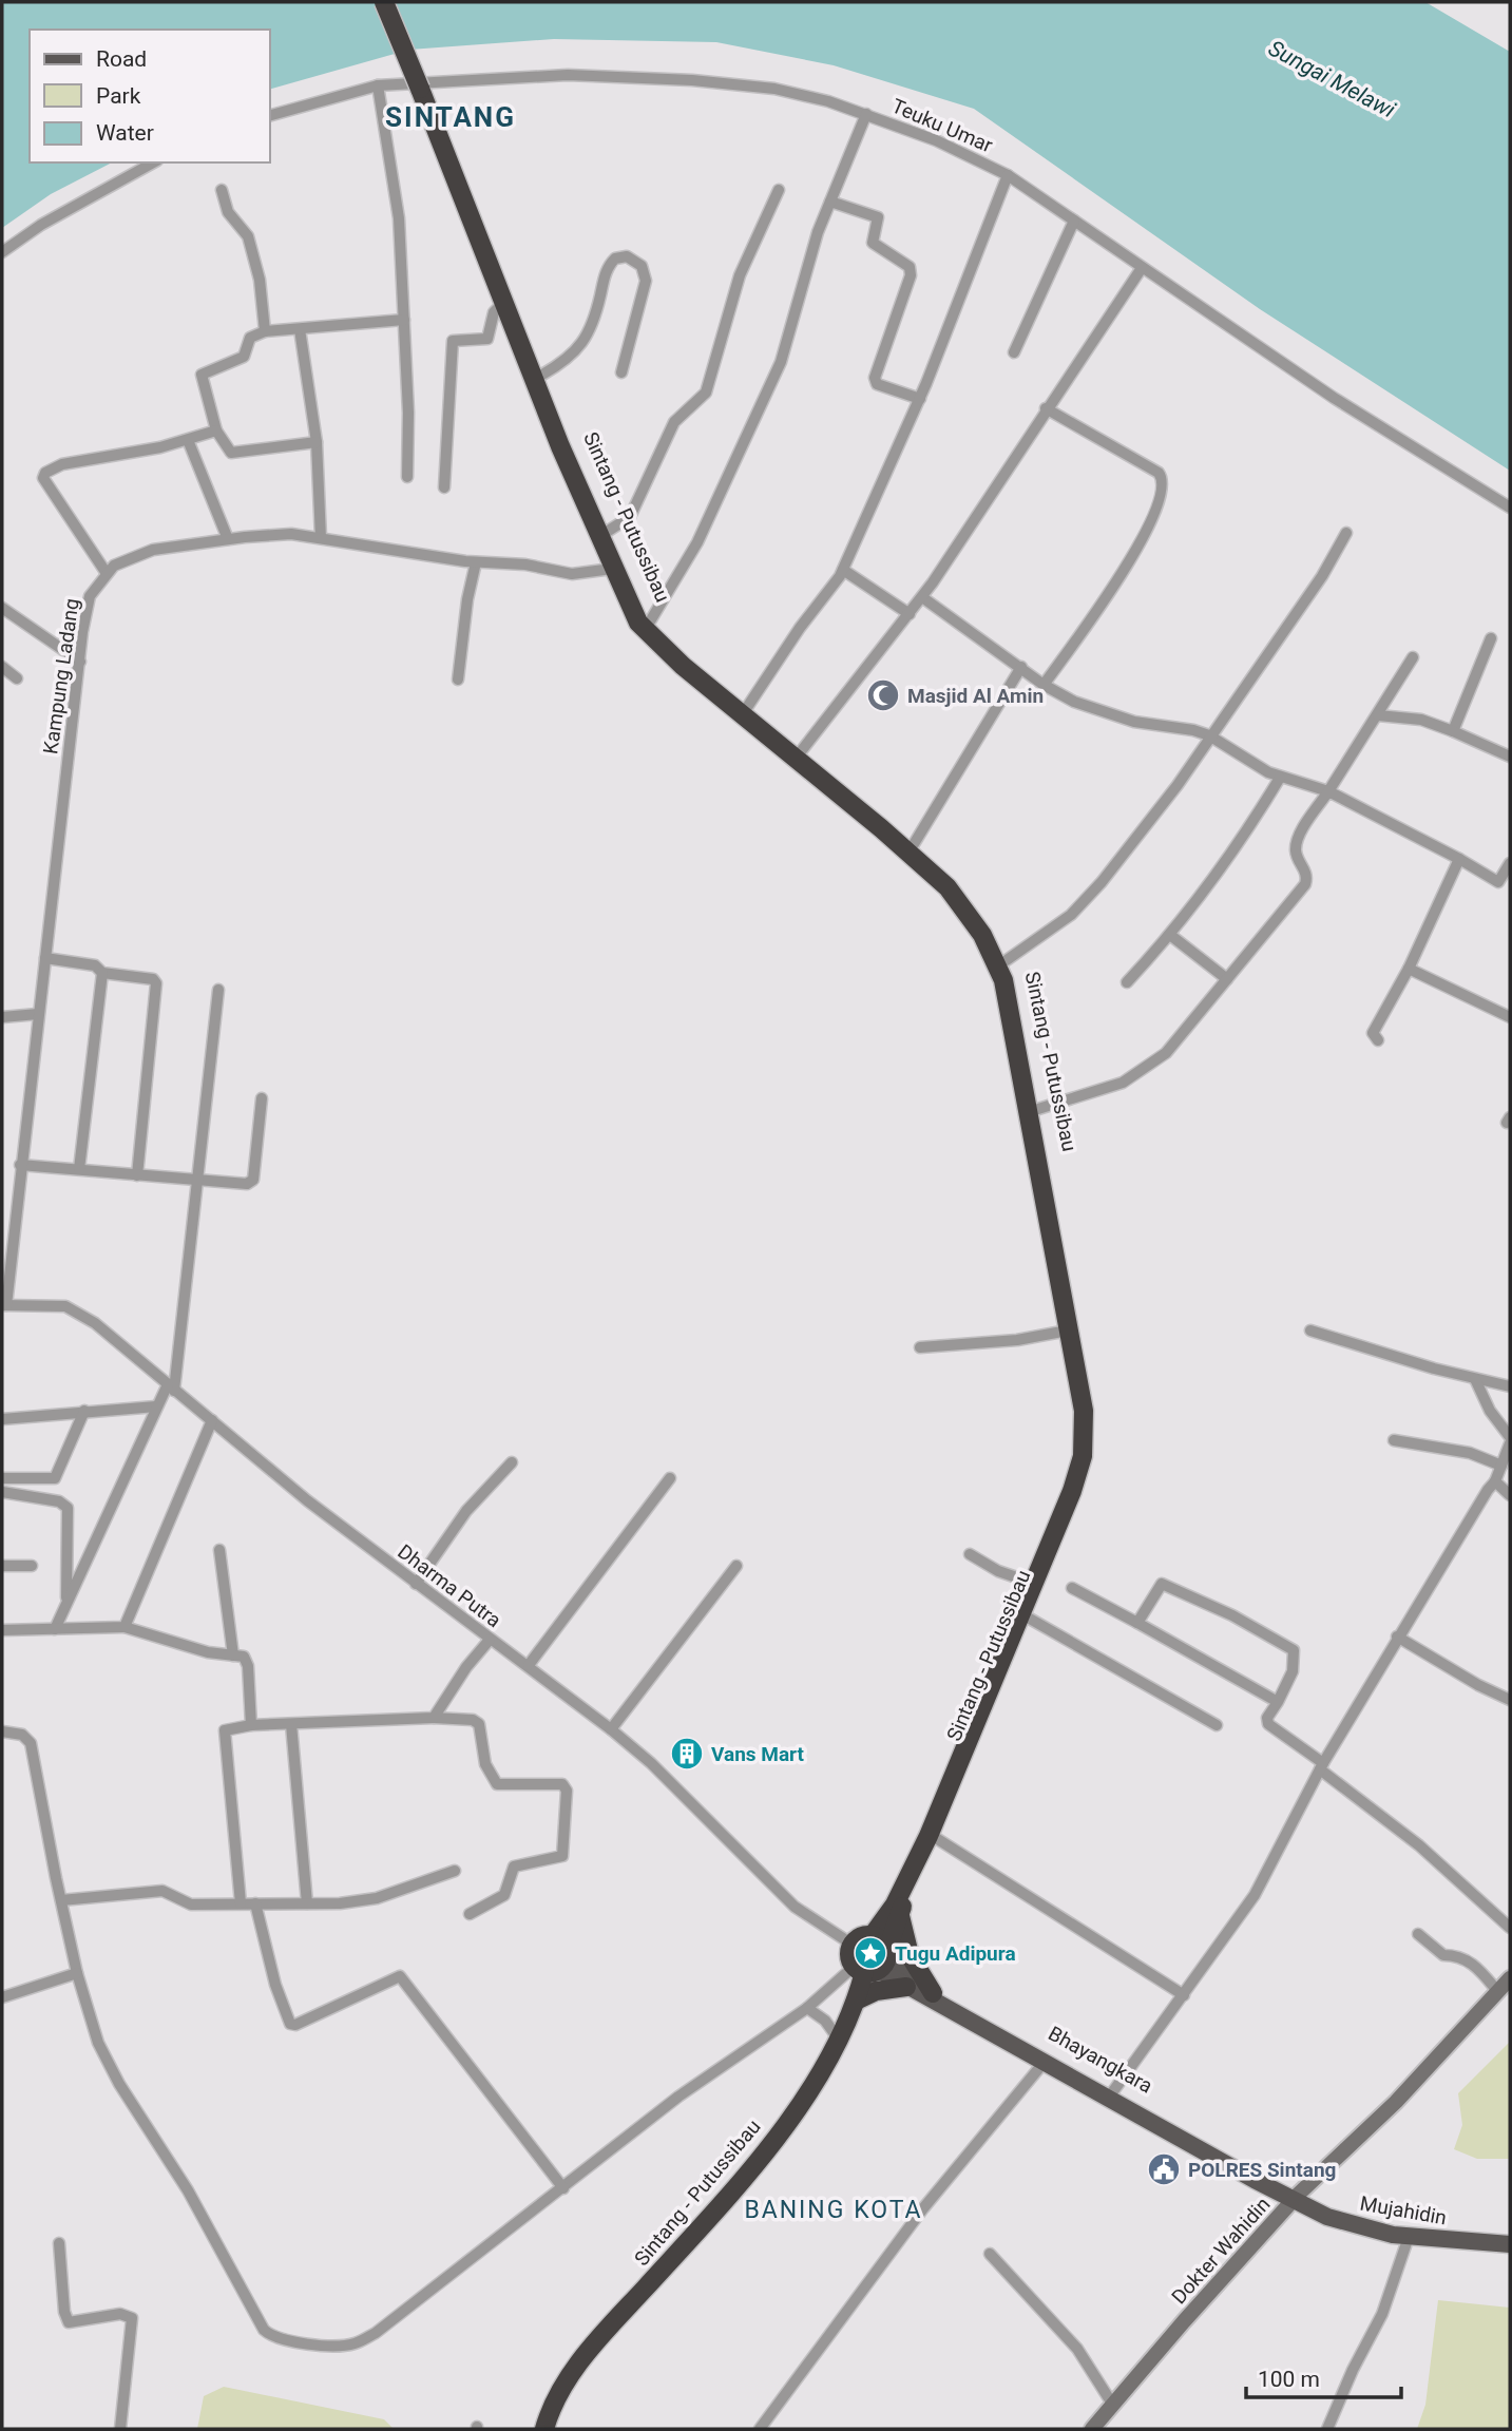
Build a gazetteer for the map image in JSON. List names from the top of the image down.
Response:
{
  "streets": {
    "highway": ["Sintang - Putussibau"],
    "main road": ["Bhayangkara", "Mujahidin"],
    "street": [
      "Teuku Umar",
      "Kampung Ladang",
      "Dharma Putra",
      "Dokter Wahidin"
    ]
  },
  "crossings": [
    ["Sintang - Putussibau", "Bhayangkara"],
    ["Kampung Ladang", "Dharma Putra"],
    ["Bhayangkara", "Mujahidin"],
    ["Bhayangkara", "Dokter Wahidin"],
    ["Mujahidin", "Dokter Wahidin"]
  ],
  "districts": ["SINTANG", "BANING KOTA"],
  "water": ["Sungai Melawi"],
  "places": {
    "mosque": ["Masjid Al Amin"],
    "building": ["Vans Mart"],
    "place": ["Tugu Adipura"],
    "public building": ["POLRES Sintang"]
  },
  "legend": ["Road", "Park", "Water"],
  "scale_bar": "100 m"
}
